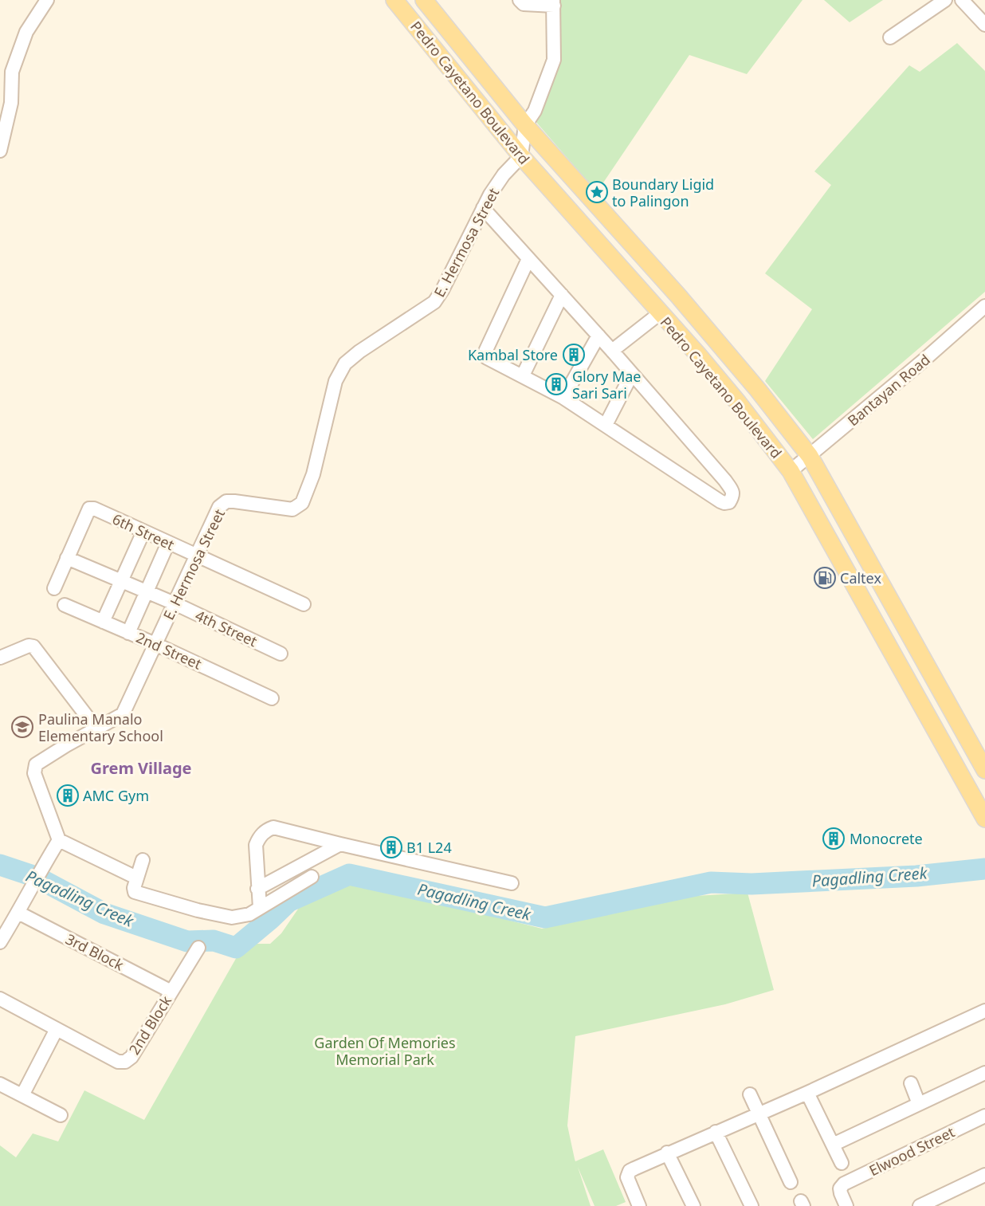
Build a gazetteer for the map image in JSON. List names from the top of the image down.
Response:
{
  "streets": {
    "main road": ["Pedro Cayetano Boulevard"],
    "street": [
      "E. Hermosa Street",
      "Bantayan Road",
      "6th Street",
      "4th Street",
      "2nd Street",
      "3rd Block",
      "2nd Block",
      "Elwood Street"
    ]
  },
  "crossings": [
    ["Pedro Cayetano Boulevard", "E. Hermosa Street"],
    ["Pedro Cayetano Boulevard", "Bantayan Road"],
    ["E. Hermosa Street", "6th Street"],
    ["E. Hermosa Street", "4th Street"],
    ["E. Hermosa Street", "2nd Street"],
    ["6th Street", "4th Street"],
    ["3rd Block", "2nd Block"]
  ],
  "districts": ["Grem Village"],
  "water": ["Pagadling Creek"],
  "parks": ["Garden Of Memories Memorial Park"],
  "places": {
    "place": ["Boundary Ligid to Palingon"],
    "building": [
      "Kambal Store",
      "Glory Mae Sari Sari",
      "AMC Gym",
      "Monocrete",
      "B1 L24"
    ],
    "fuel station": ["Caltex"],
    "school or university": ["Paulina Manalo Elementary School"]
  }
}
